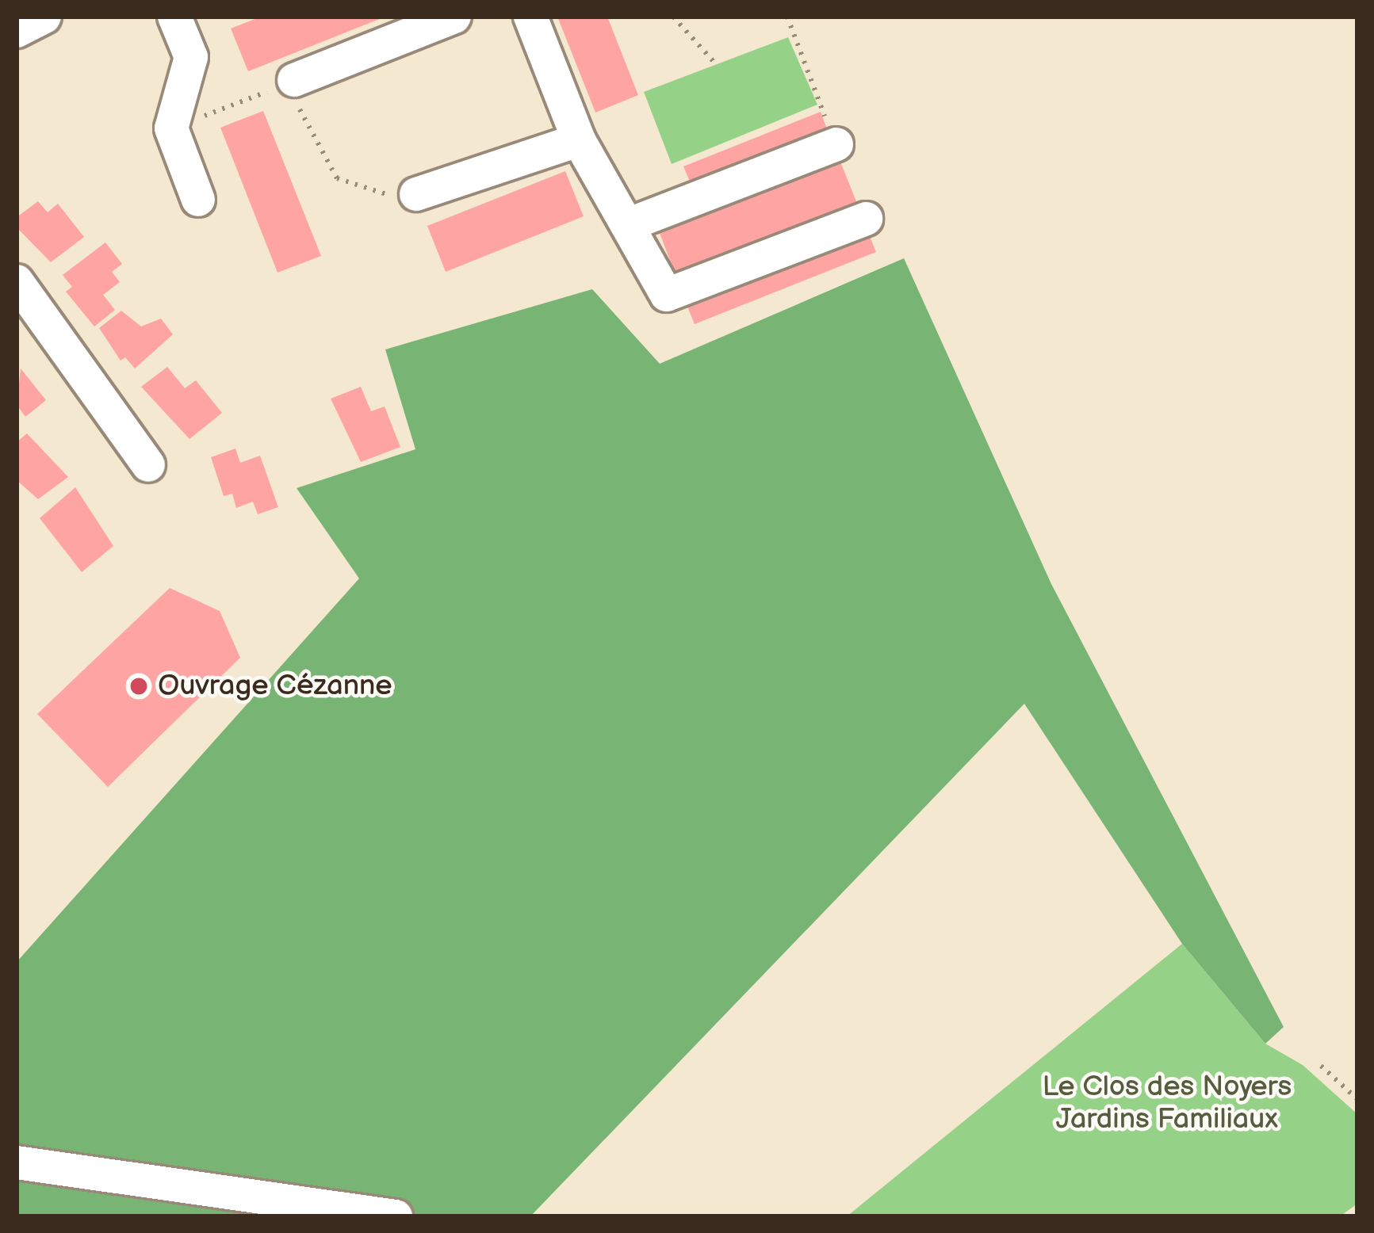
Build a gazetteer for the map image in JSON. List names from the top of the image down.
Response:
{
  "parks": ["Le Clos des Noyers Jardins Familiaux"],
  "places": ["Ouvrage Cézanne"]
}
